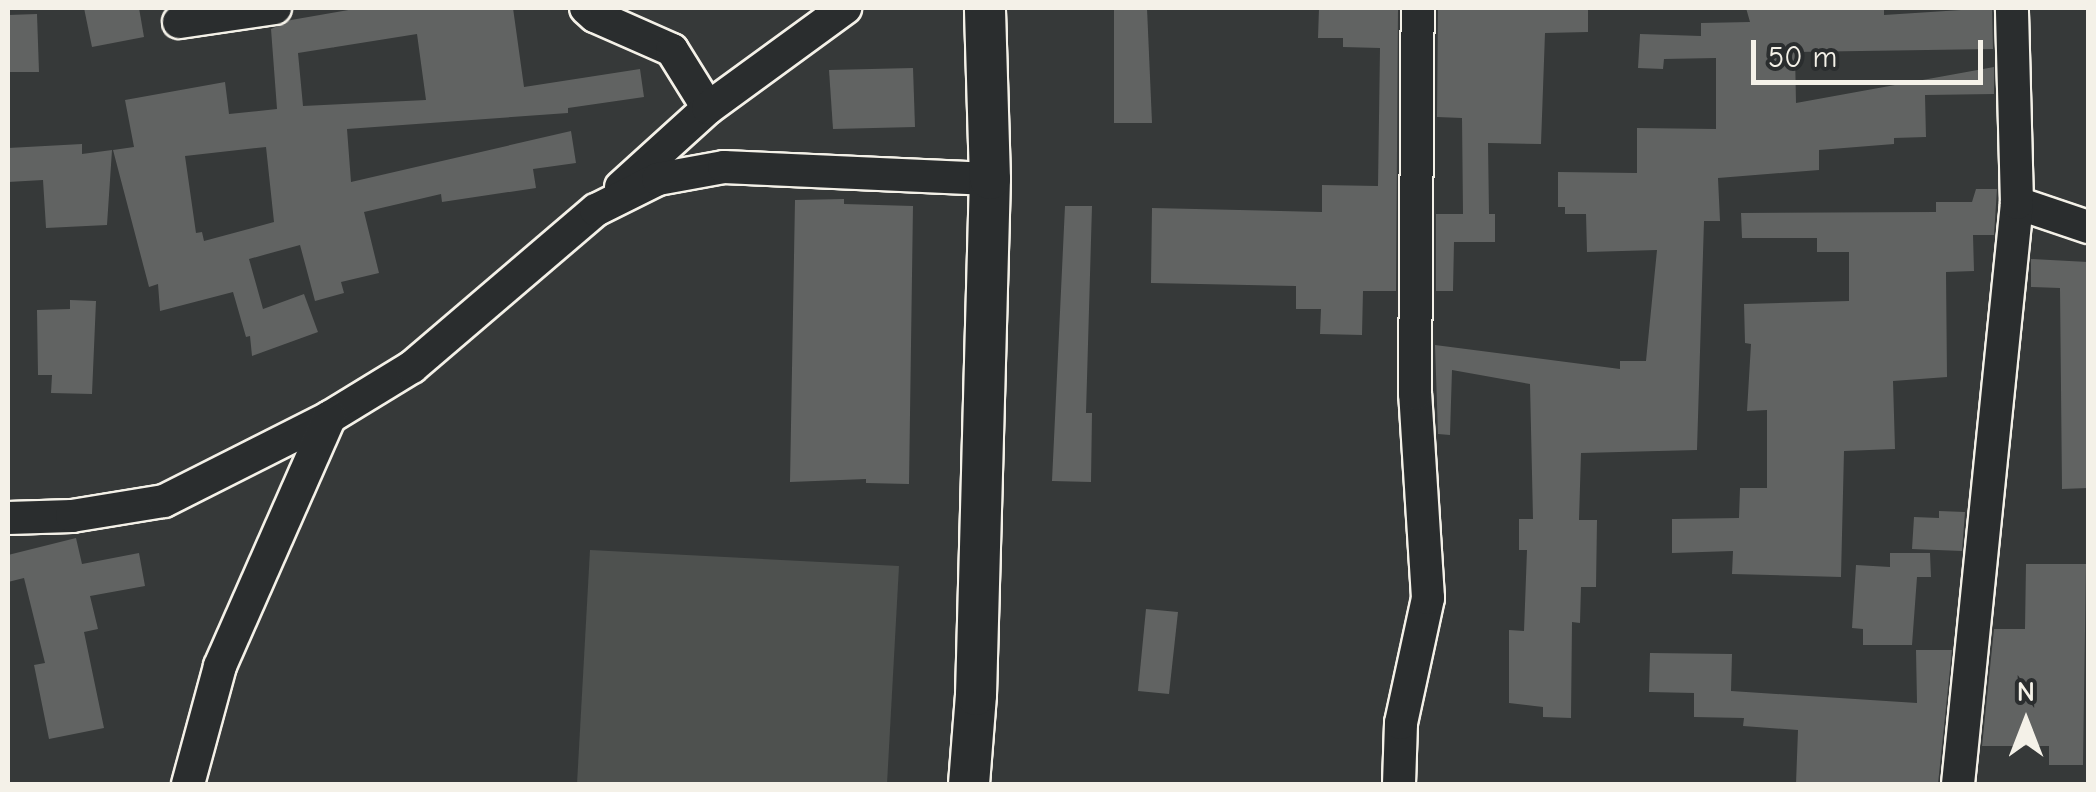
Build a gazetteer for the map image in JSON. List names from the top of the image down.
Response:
{
  "scale_bar": "50 m",
  "north": "top"
}
